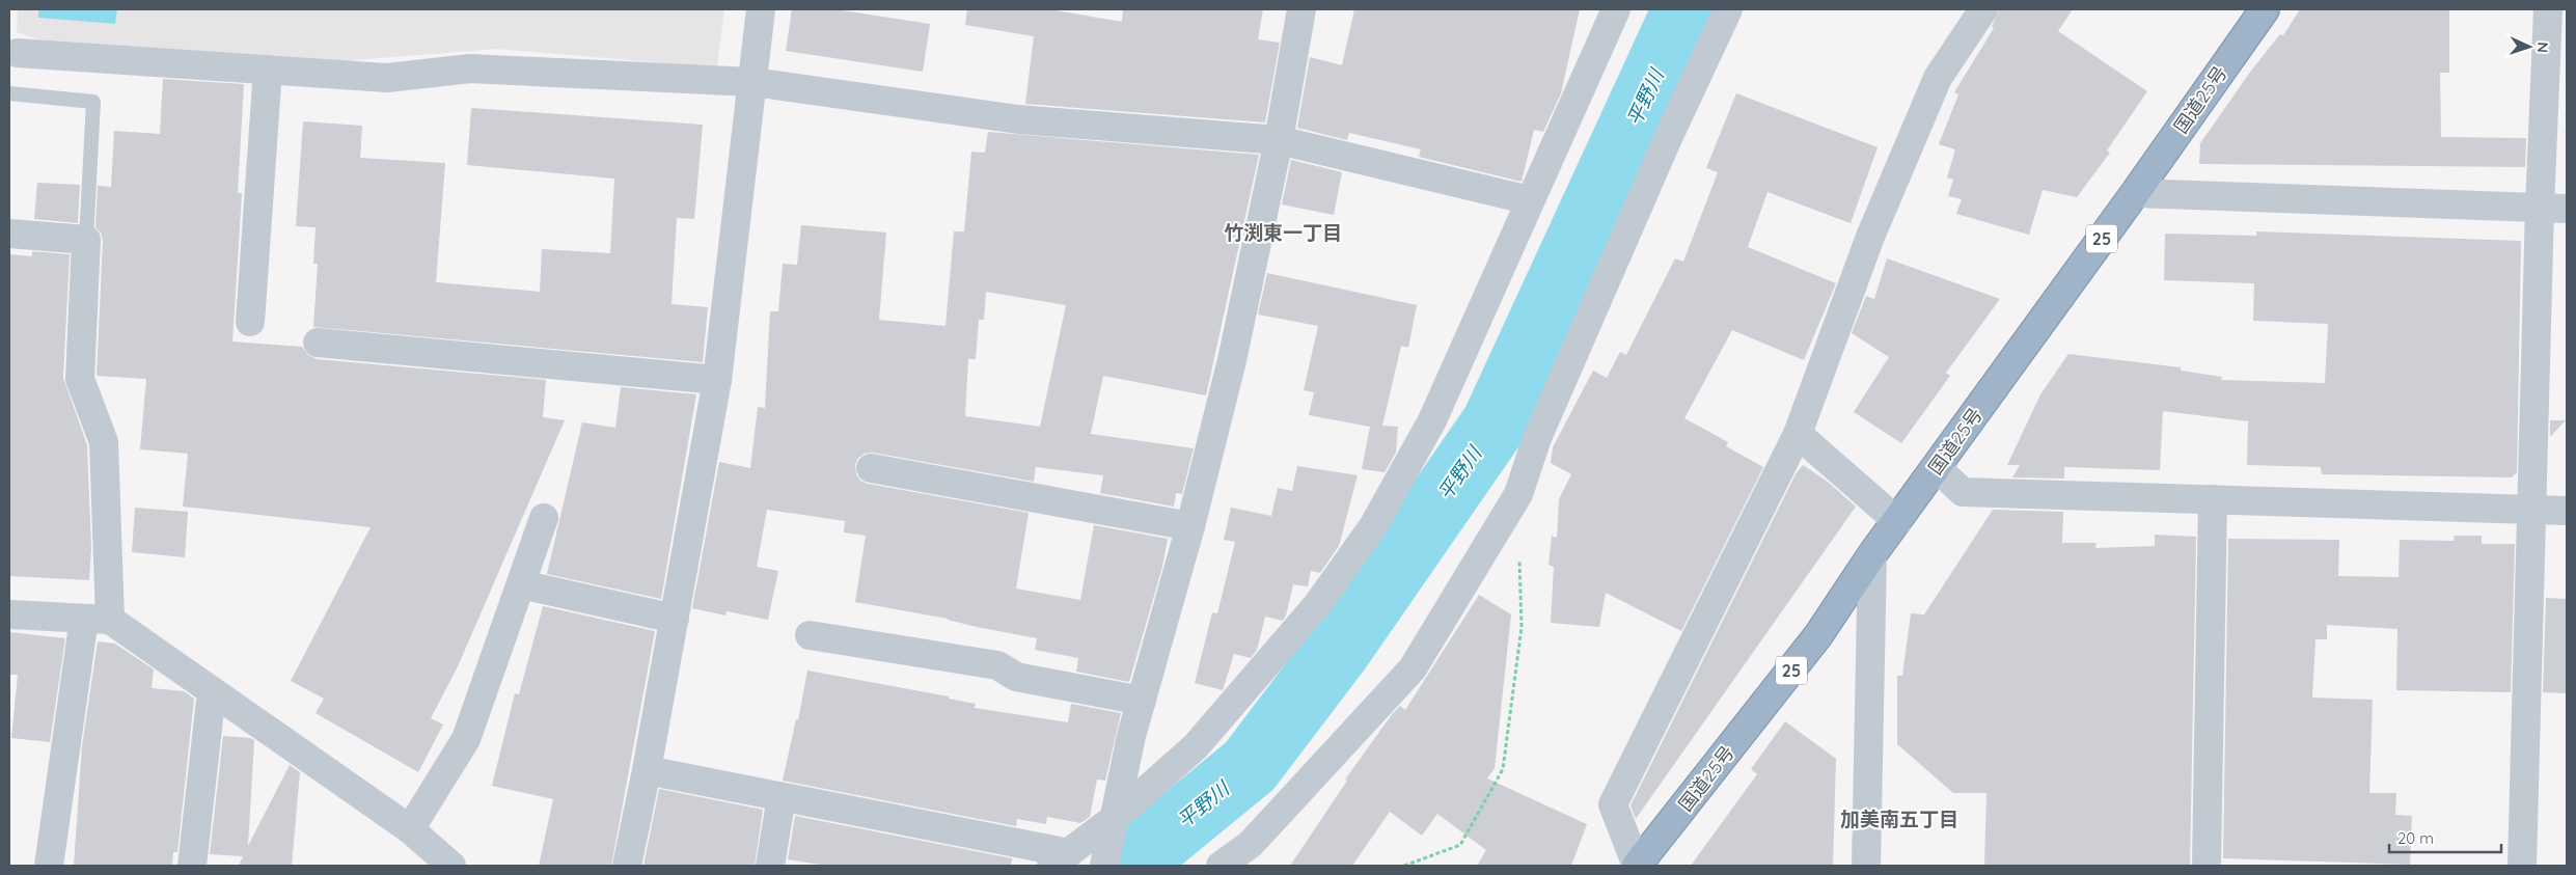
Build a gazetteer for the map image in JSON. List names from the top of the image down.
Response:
{
  "streets": {
    "highway": ["国道25号", "25"]
  },
  "districts": ["竹渕東一丁目", "加美南五丁目"],
  "water": ["平野川"],
  "scale_bar": "20 m",
  "north": "right"
}
